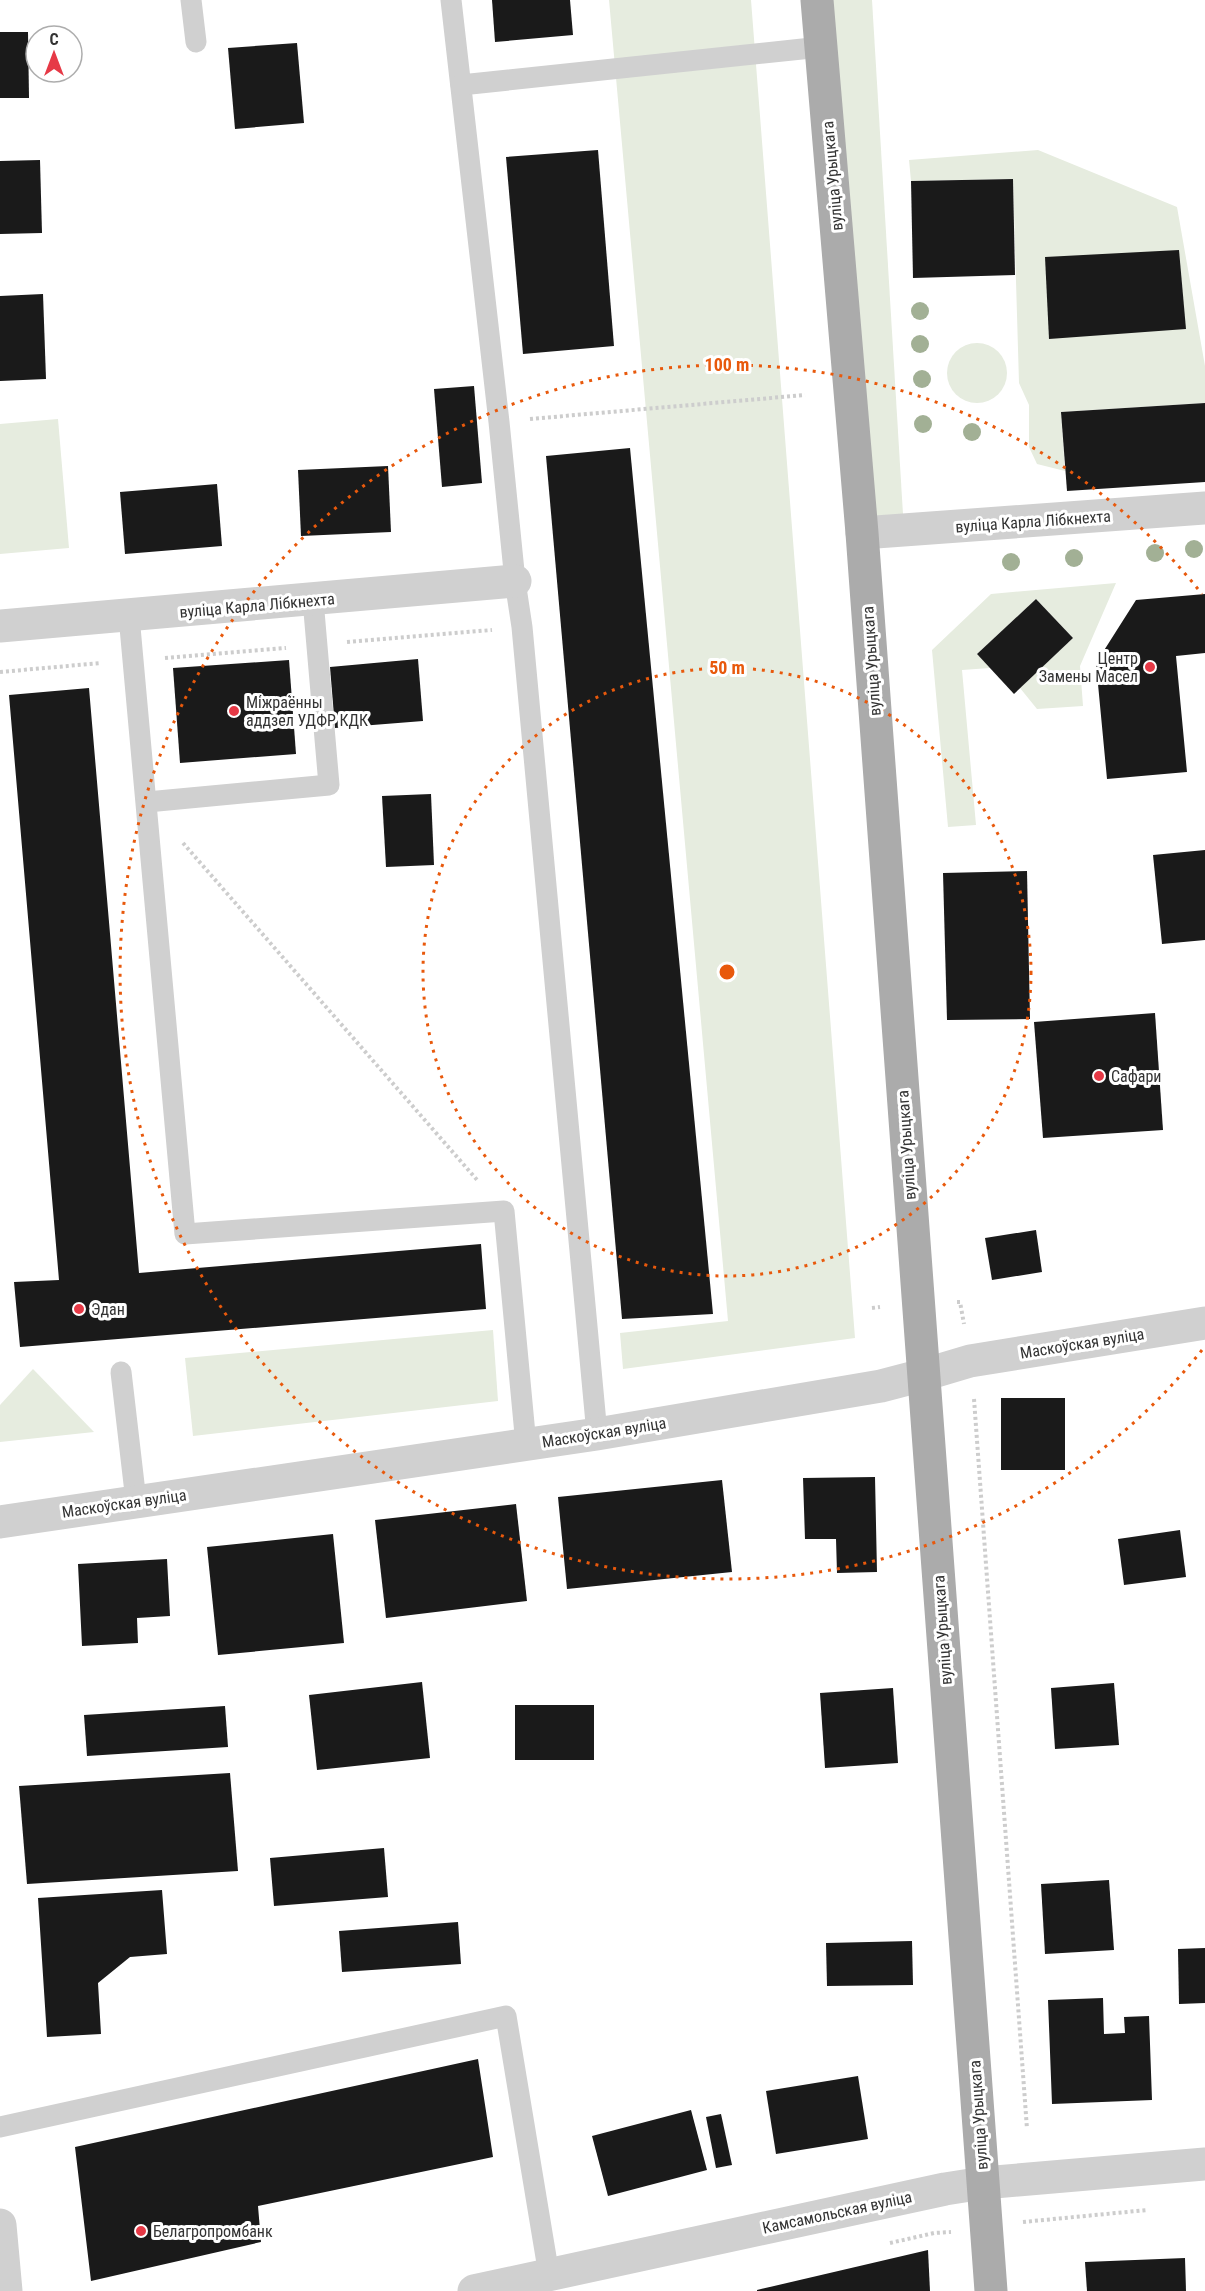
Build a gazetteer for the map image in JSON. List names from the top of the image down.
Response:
{
  "streets": {
    "main road": ["вуліца Урыцкага"],
    "street": ["вуліца Карла Лібкнехта", "Маскоўская вуліца", "Камсамольская вуліца"]
  },
  "crossings": [
    ["вуліца Урыцкага", "вуліца Карла Лібкнехта"],
    ["вуліца Урыцкага", "Маскоўская вуліца"],
    ["вуліца Урыцкага", "Камсамольская вуліца"]
  ],
  "places": [
    "Центр Замены Масел",
    "Міжраённы аддзел УДФР КДК",
    "Сафари",
    "Эдан",
    "Белагропромбанк"
  ],
  "north": "top",
  "rings": ["100 m", "50 m"]
}
